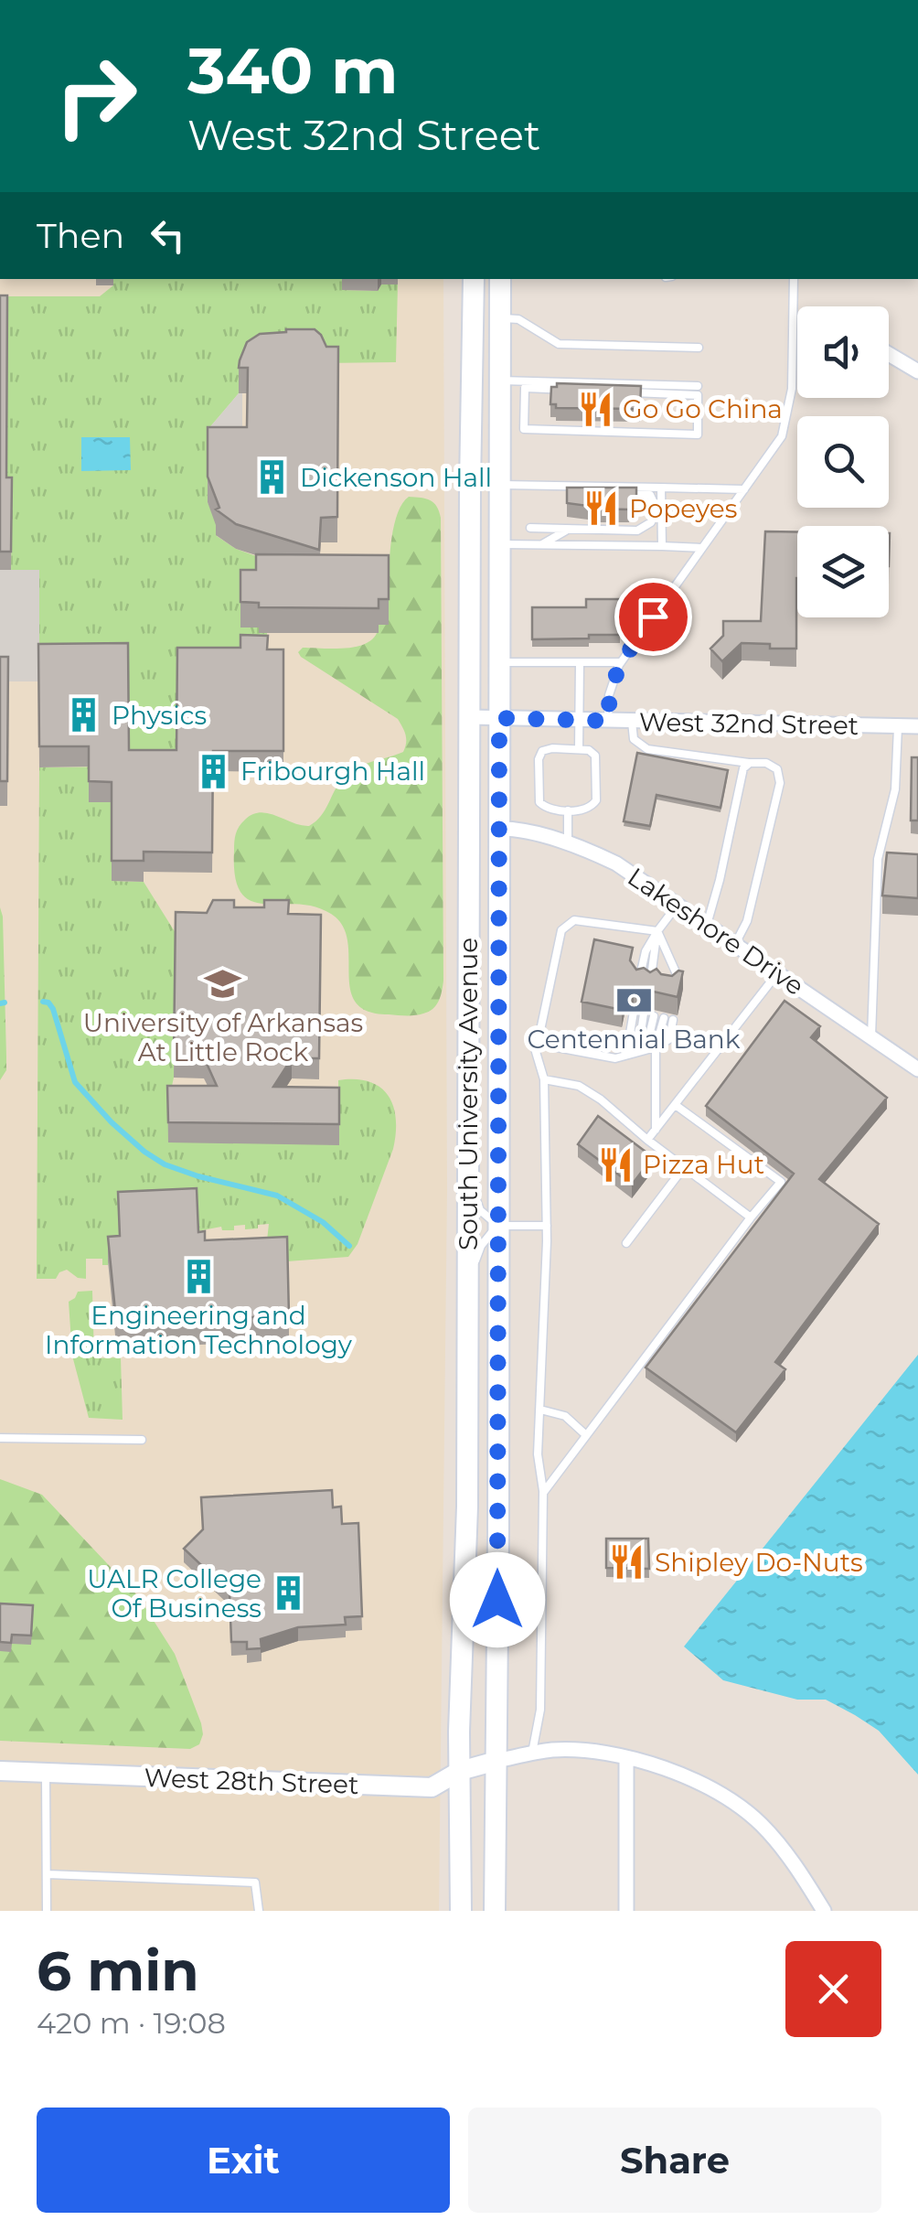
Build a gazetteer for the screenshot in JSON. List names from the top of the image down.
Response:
{
  "streets": {
    "main road": ["South University Avenue"],
    "street": ["West 32nd Street", "Lakeshore Drive", "West 28th Street"]
  },
  "crossings": [
    ["West 32nd Street", "South University Avenue"],
    ["Lakeshore Drive", "South University Avenue"],
    ["South University Avenue", "West 28th Street"]
  ],
  "places": {
    "restaurant": [
      "Go Go China",
      "Popeyes",
      "Pizza Hut",
      "Shipley Do-Nuts"
    ],
    "building": [
      "Dickenson Hall",
      "Physics",
      "Fribourgh Hall",
      "Engineering and Information Technology",
      "UALR College Of Business"
    ],
    "school or university": ["University of Arkansas At Little Rock"],
    "bank": ["Centennial Bank"]
  },
  "page": {
    "turn": ["340 m", "West 32nd Street"],
    "then": "Then",
    "heading": ["6 min", "420 m · 19:08"],
    "buttons": ["Exit", "Share"]
  }
}
